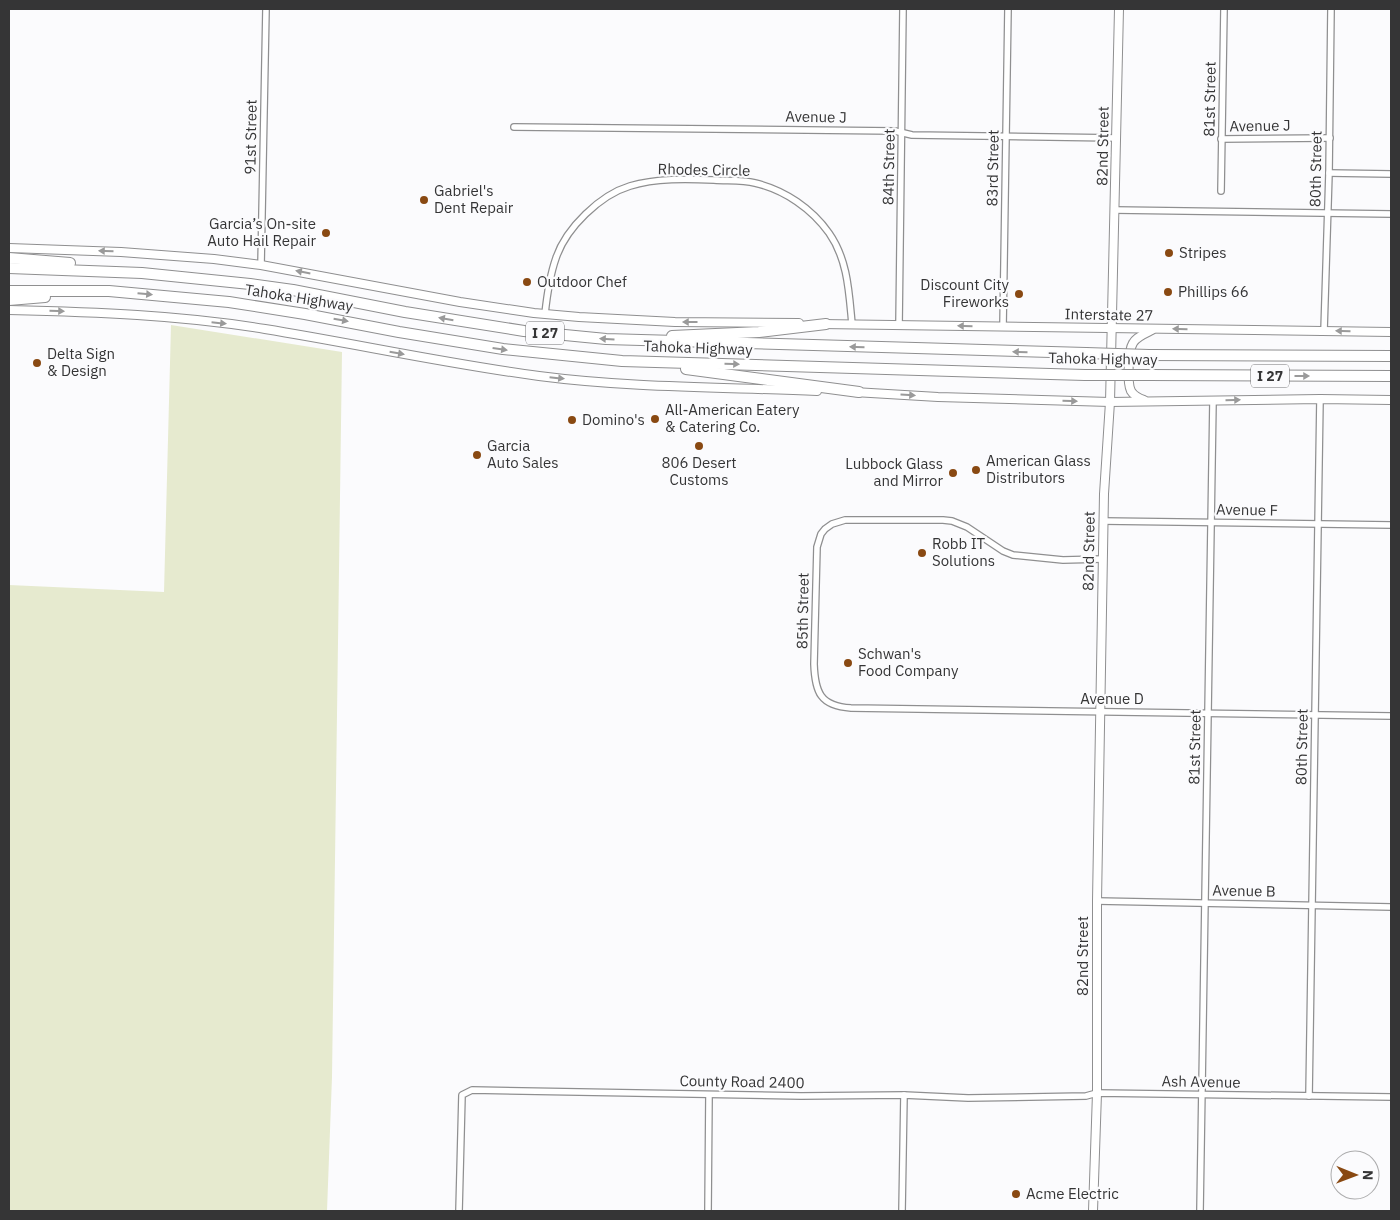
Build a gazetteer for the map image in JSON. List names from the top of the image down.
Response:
{
  "streets": {
    "highway": ["Tahoka Highway", "I 27"],
    "main road": ["82nd Street", "Interstate 27"],
    "street": [
      "81st Street",
      "Avenue J",
      "91st Street",
      "84th Street",
      "83rd Street",
      "80th Street",
      "Rhodes Circle",
      "Avenue F",
      "85th Street",
      "Avenue D",
      "Avenue B",
      "County Road 2400",
      "Ash Avenue"
    ]
  },
  "crossings": [
    ["81st Street", "Avenue J"],
    ["81st Street", "Avenue F"],
    ["81st Street", "Avenue D"],
    ["81st Street", "Avenue B"],
    ["81st Street", "Ash Avenue"],
    ["Avenue J", "82nd Street"],
    ["Avenue J", "84th Street"],
    ["Avenue J", "83rd Street"],
    ["Avenue J", "80th Street"],
    ["91st Street", "Tahoka Highway"],
    ["82nd Street", "Interstate 27"],
    ["82nd Street", "Avenue F"],
    ["82nd Street", "85th Street"],
    ["82nd Street", "Avenue D"],
    ["82nd Street", "Avenue B"],
    ["82nd Street", "Ash Avenue"],
    ["84th Street", "Interstate 27"],
    ["83rd Street", "Interstate 27"],
    ["80th Street", "Interstate 27"],
    ["80th Street", "Avenue F"],
    ["80th Street", "Avenue D"],
    ["80th Street", "Avenue B"],
    ["80th Street", "Ash Avenue"],
    ["Rhodes Circle", "Tahoka Highway"],
    ["Rhodes Circle", "Interstate 27"],
    ["Tahoka Highway", "Interstate 27"],
    ["85th Street", "Avenue D"],
    ["County Road 2400", "Ash Avenue"]
  ],
  "one_way": ["Interstate 27"],
  "places": [
    "Gabriel's Dent Repair",
    "Garcia’s On-site Auto Hail Repair",
    "Stripes",
    "Outdoor Chef",
    "Phillips 66",
    "Discount City Fireworks",
    "Delta Sign & Design",
    "All-American Eatery & Catering Co.",
    "Domino's",
    "806 Desert Customs",
    "Garcia Auto Sales",
    "American Glass Distributors",
    "Lubbock Glass and Mirror",
    "Robb IT Solutions",
    "Schwan's Food Company",
    "Acme Electric"
  ],
  "north": "right"
}
